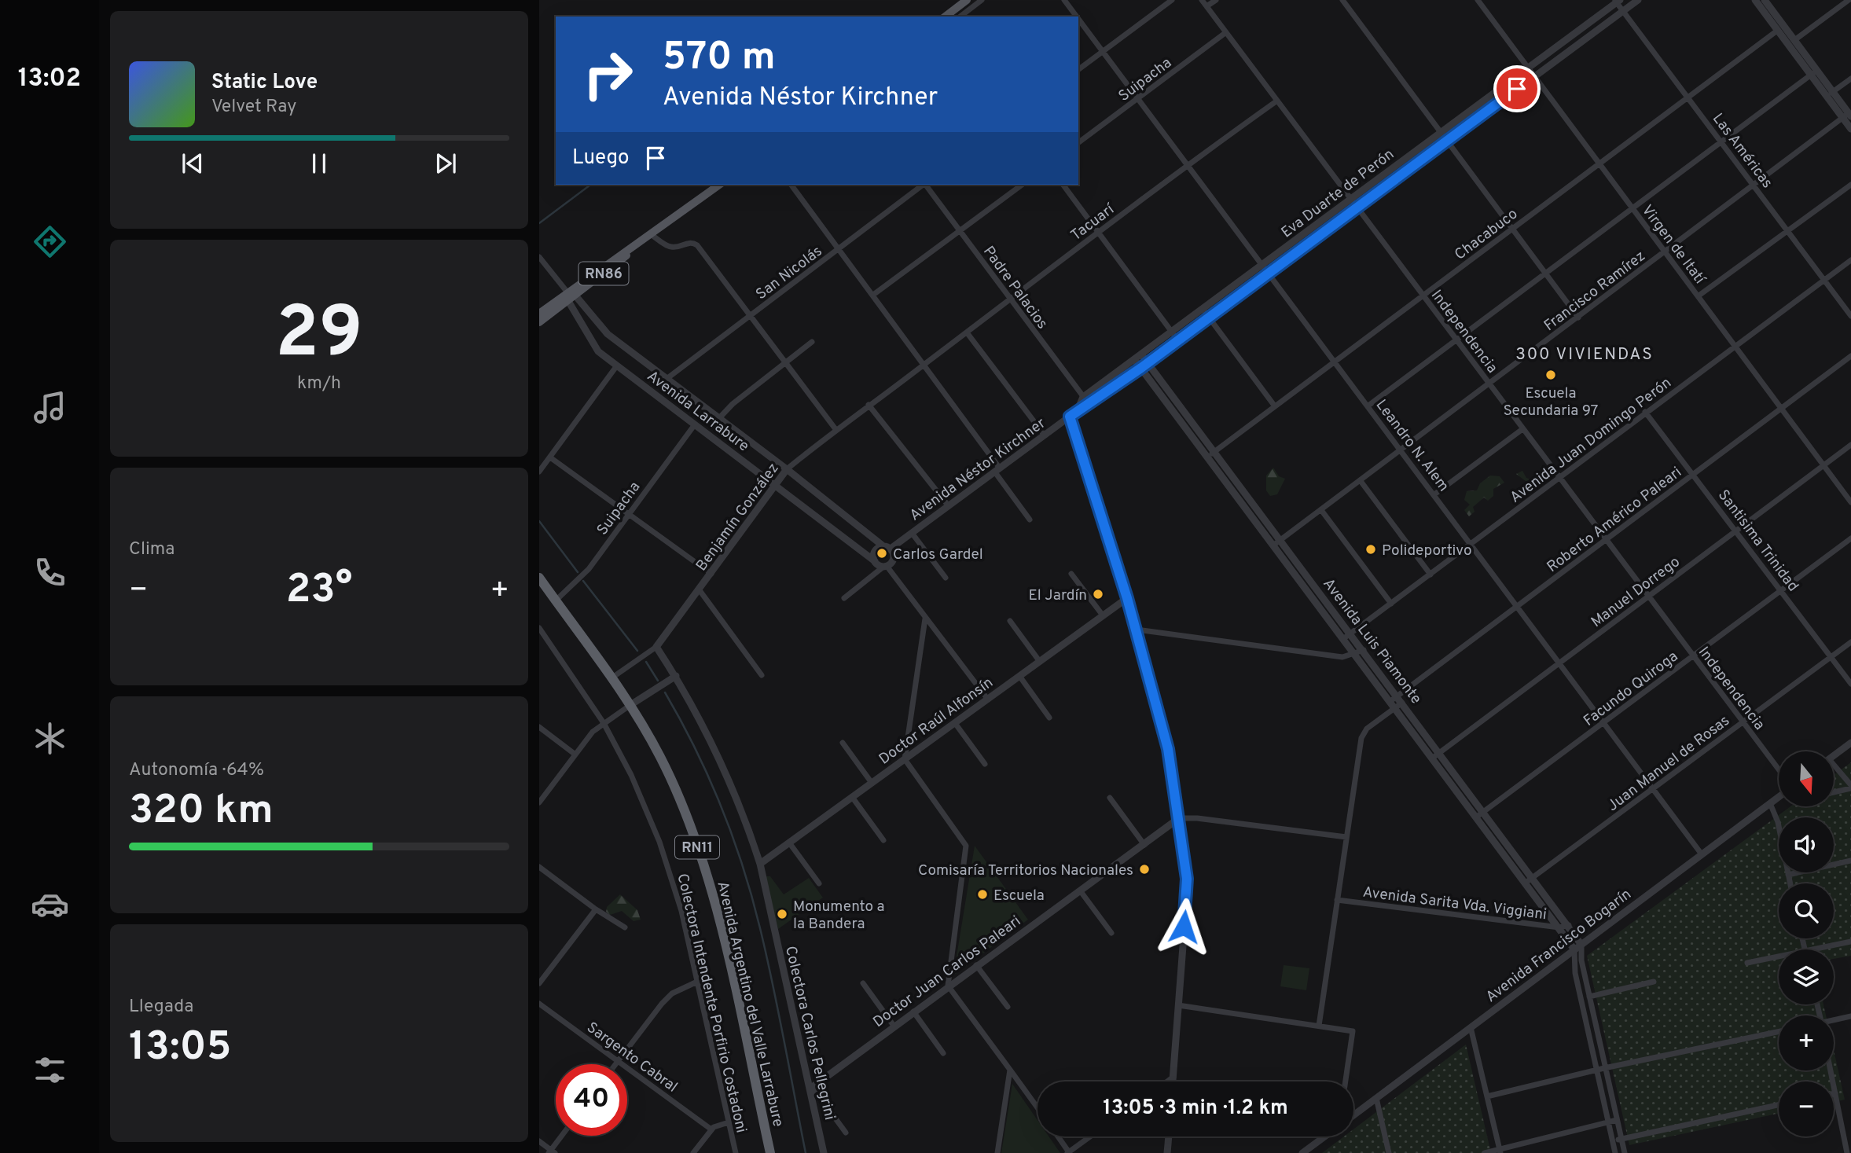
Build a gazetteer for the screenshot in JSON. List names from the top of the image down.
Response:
{
  "streets": {
    "highway": ["RN11", "Avenida Argentino del Valle Larrabure"],
    "main road": ["RN86"],
    "street": [
      "Suipacha",
      "Las Américas",
      "Eva Duarte de Perón",
      "Tacuarí",
      "Chacabuco",
      "Virgen de Itatí",
      "San Nicolás",
      "Padre Palacios",
      "Francisco Ramírez",
      "Independencia",
      "Avenida Larrabure",
      "Avenida Juan Domingo Perón",
      "Leandro N. Alem",
      "Avenida Néstor Kirchner",
      "Benjamín González",
      "Roberto Américo Paleari",
      "Santisima Trinidad",
      "Manuel Dorrego",
      "Avenida Luis Piamonte",
      "Facundo Quiroga",
      "Doctor Raúl Alfonsín",
      "Juan Manuel de Rosas",
      "Avenida Sarita Vda. Viggiani",
      "Avenida Francisco Bogarín",
      "Doctor Juan Carlos Paleari",
      "Colectora Intendente Porfirio Costadoni",
      "Colectora Carlos Pellegrini",
      "Sargento Cabral"
    ]
  },
  "crossings": [
    ["Suipacha", "Independencia"],
    ["Suipacha", "Avenida Larrabure"],
    ["Suipacha", "Leandro N. Alem"],
    ["Suipacha", "Avenida Argentino del Valle Larrabure"],
    ["Las Américas", "Eva Duarte de Perón"],
    ["Las Américas", "Chacabuco"],
    ["Las Américas", "Francisco Ramírez"],
    ["Las Américas", "Avenida Juan Domingo Perón"],
    ["Las Américas", "Avenida Néstor Kirchner"],
    ["Eva Duarte de Perón", "Virgen de Itatí"],
    ["Eva Duarte de Perón", "Padre Palacios"],
    ["Eva Duarte de Perón", "Independencia"],
    ["Eva Duarte de Perón", "Leandro N. Alem"],
    ["Eva Duarte de Perón", "Avenida Néstor Kirchner"],
    ["Eva Duarte de Perón", "Avenida Luis Piamonte"],
    ["Tacuarí", "Padre Palacios"],
    ["Tacuarí", "Independencia"],
    ["Tacuarí", "Leandro N. Alem"],
    ["Tacuarí", "Benjamín González"],
    ["Chacabuco", "Virgen de Itatí"],
    ["Chacabuco", "Independencia"],
    ["Chacabuco", "Leandro N. Alem"],
    ["Chacabuco", "Avenida Luis Piamonte"],
    ["Virgen de Itatí", "Francisco Ramírez"],
    ["Virgen de Itatí", "Avenida Juan Domingo Perón"],
    ["Virgen de Itatí", "Avenida Néstor Kirchner"],
    ["Virgen de Itatí", "Roberto Américo Paleari"],
    ["Virgen de Itatí", "Manuel Dorrego"],
    ["San Nicolás", "Avenida Larrabure"],
    ["RN86", "Avenida Larrabure"],
    ["Padre Palacios", "Avenida Néstor Kirchner"],
    ["Francisco Ramírez", "Independencia"],
    ["Francisco Ramírez", "Leandro N. Alem"],
    ["Francisco Ramírez", "Avenida Luis Piamonte"],
    ["Independencia", "Avenida Juan Domingo Perón"],
    ["Independencia", "Avenida Néstor Kirchner"],
    ["Independencia", "Roberto Américo Paleari"],
    ["Independencia", "Manuel Dorrego"],
    ["Independencia", "Facundo Quiroga"],
    ["Independencia", "Juan Manuel de Rosas"],
    ["Avenida Larrabure", "Avenida Néstor Kirchner"],
    ["Avenida Larrabure", "Benjamín González"],
    ["Avenida Juan Domingo Perón", "Leandro N. Alem"],
    ["Avenida Juan Domingo Perón", "Santisima Trinidad"],
    ["Avenida Juan Domingo Perón", "Avenida Luis Piamonte"],
    ["Leandro N. Alem", "Avenida Néstor Kirchner"],
    ["Leandro N. Alem", "Roberto Américo Paleari"],
    ["Leandro N. Alem", "Manuel Dorrego"],
    ["Leandro N. Alem", "Facundo Quiroga"],
    ["Leandro N. Alem", "Juan Manuel de Rosas"],
    ["Leandro N. Alem", "Avenida Francisco Bogarín"],
    ["Avenida Néstor Kirchner", "Avenida Luis Piamonte"],
    ["Benjamín González", "Avenida Argentino del Valle Larrabure"],
    ["Benjamín González", "Colectora Carlos Pellegrini"],
    ["Roberto Américo Paleari", "Santisima Trinidad"],
    ["Roberto Américo Paleari", "Avenida Luis Piamonte"],
    ["Santisima Trinidad", "Manuel Dorrego"],
    ["Santisima Trinidad", "Facundo Quiroga"],
    ["Santisima Trinidad", "Juan Manuel de Rosas"],
    ["Manuel Dorrego", "Avenida Luis Piamonte"],
    ["Avenida Luis Piamonte", "Facundo Quiroga"],
    ["Avenida Luis Piamonte", "Juan Manuel de Rosas"],
    ["Avenida Luis Piamonte", "Avenida Sarita Vda. Viggiani"],
    ["Avenida Luis Piamonte", "Avenida Francisco Bogarín"],
    ["Doctor Raúl Alfonsín", "Colectora Carlos Pellegrini"],
    ["Doctor Juan Carlos Paleari", "Colectora Carlos Pellegrini"]
  ],
  "districts": ["300 VIVIENDAS"],
  "places": [
    "Escuela Secundaria 97",
    "Polideportivo",
    "Carlos Gardel",
    "El Jardín",
    "Comisaría Territorios Nacionales",
    "Escuela",
    "Monumento a la Bandera"
  ],
  "north": "bottom",
  "page": {
    "tabs": "13:02",
    "turn": ["570 m", "Avenida Néstor Kirchner"],
    "song": ["Static Love", "Velvet Ray"],
    "then": "Luego",
    "tile": [
      ["29", "km/h"],
      "Clima",
      ["Autonomía · 64%", "320 km"],
      ["Llegada", "13:05"]
    ],
    "heat": ["−", "23°", "+"],
    "map_buttons": ["+", "−"],
    "limit": "40",
    "trip": "13:05 · 3 min · 1.2 km"
  }
}
